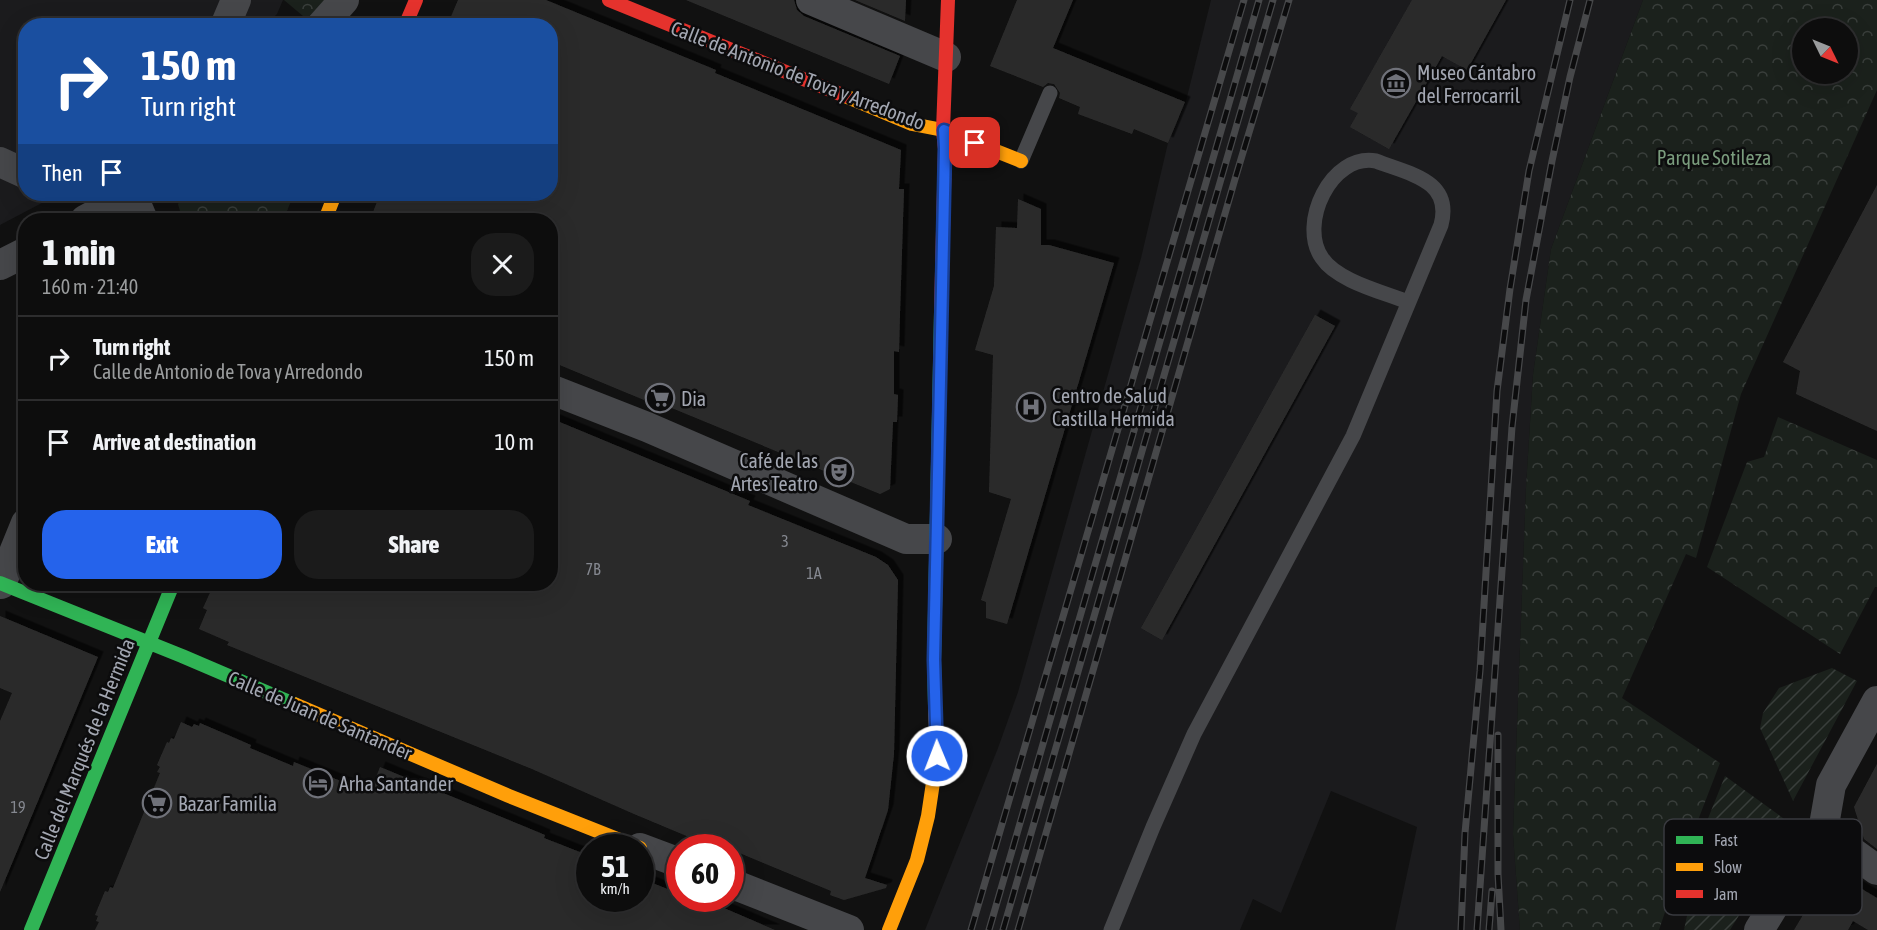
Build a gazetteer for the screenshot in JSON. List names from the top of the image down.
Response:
{
  "streets": {
    "main road": ["Calle de Antonio de Tova y Arredondo", "Calle de Juan de Santander", "Calle del Marqués de la Hermida"]
  },
  "crossings": [
    ["Calle de Juan de Santander", "Calle del Marqués de la Hermida"]
  ],
  "parks": ["Parque Sotileza"],
  "places": {
    "museum": ["Museo Cántabro del Ferrocarril"],
    "supermarket": ["Dia", "Bazar Familia"],
    "hospital": ["Centro de Salud Castilla Hermida"],
    "theatre": ["Café de las Artes Teatro"],
    "hotel": ["Arha Santander"]
  },
  "house_numbers": [
    "3",
    "7B",
    "1A",
    "19"
  ],
  "legend": ["Fast", "Slow", "Jam"],
  "north": "bottom right",
  "page": {
    "turn": ["150 m", "Turn right"],
    "then": "Then",
    "heading": ["1 min", "160 m · 21:40"],
    "list": [
      {
        "name": "Turn right",
        "note": "Calle de Antonio de Tova y Arredondo",
        "value": "150 m"
      },
      {
        "name": "Arrive at destination",
        "value": "10 m"
      }
    ],
    "buttons": ["Exit", "Share"],
    "speed": "51 km/h",
    "limit": "60"
  }
}
